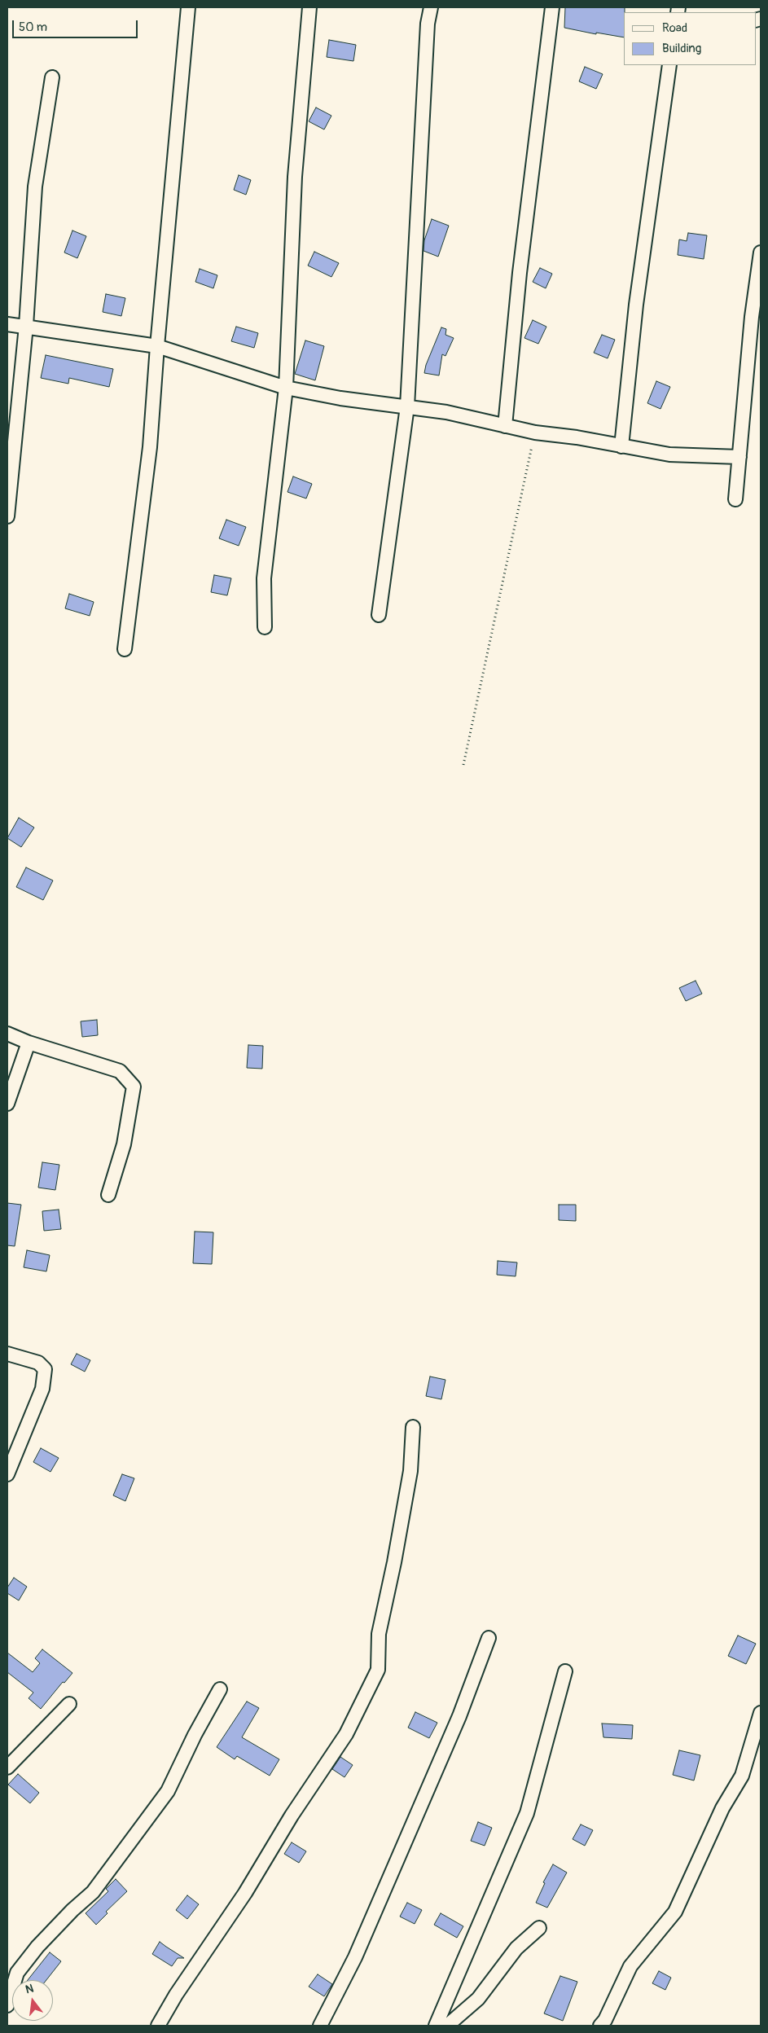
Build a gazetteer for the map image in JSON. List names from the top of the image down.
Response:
{
  "legend": ["Road", "Building"],
  "scale_bar": "50 m",
  "north": "top"
}
